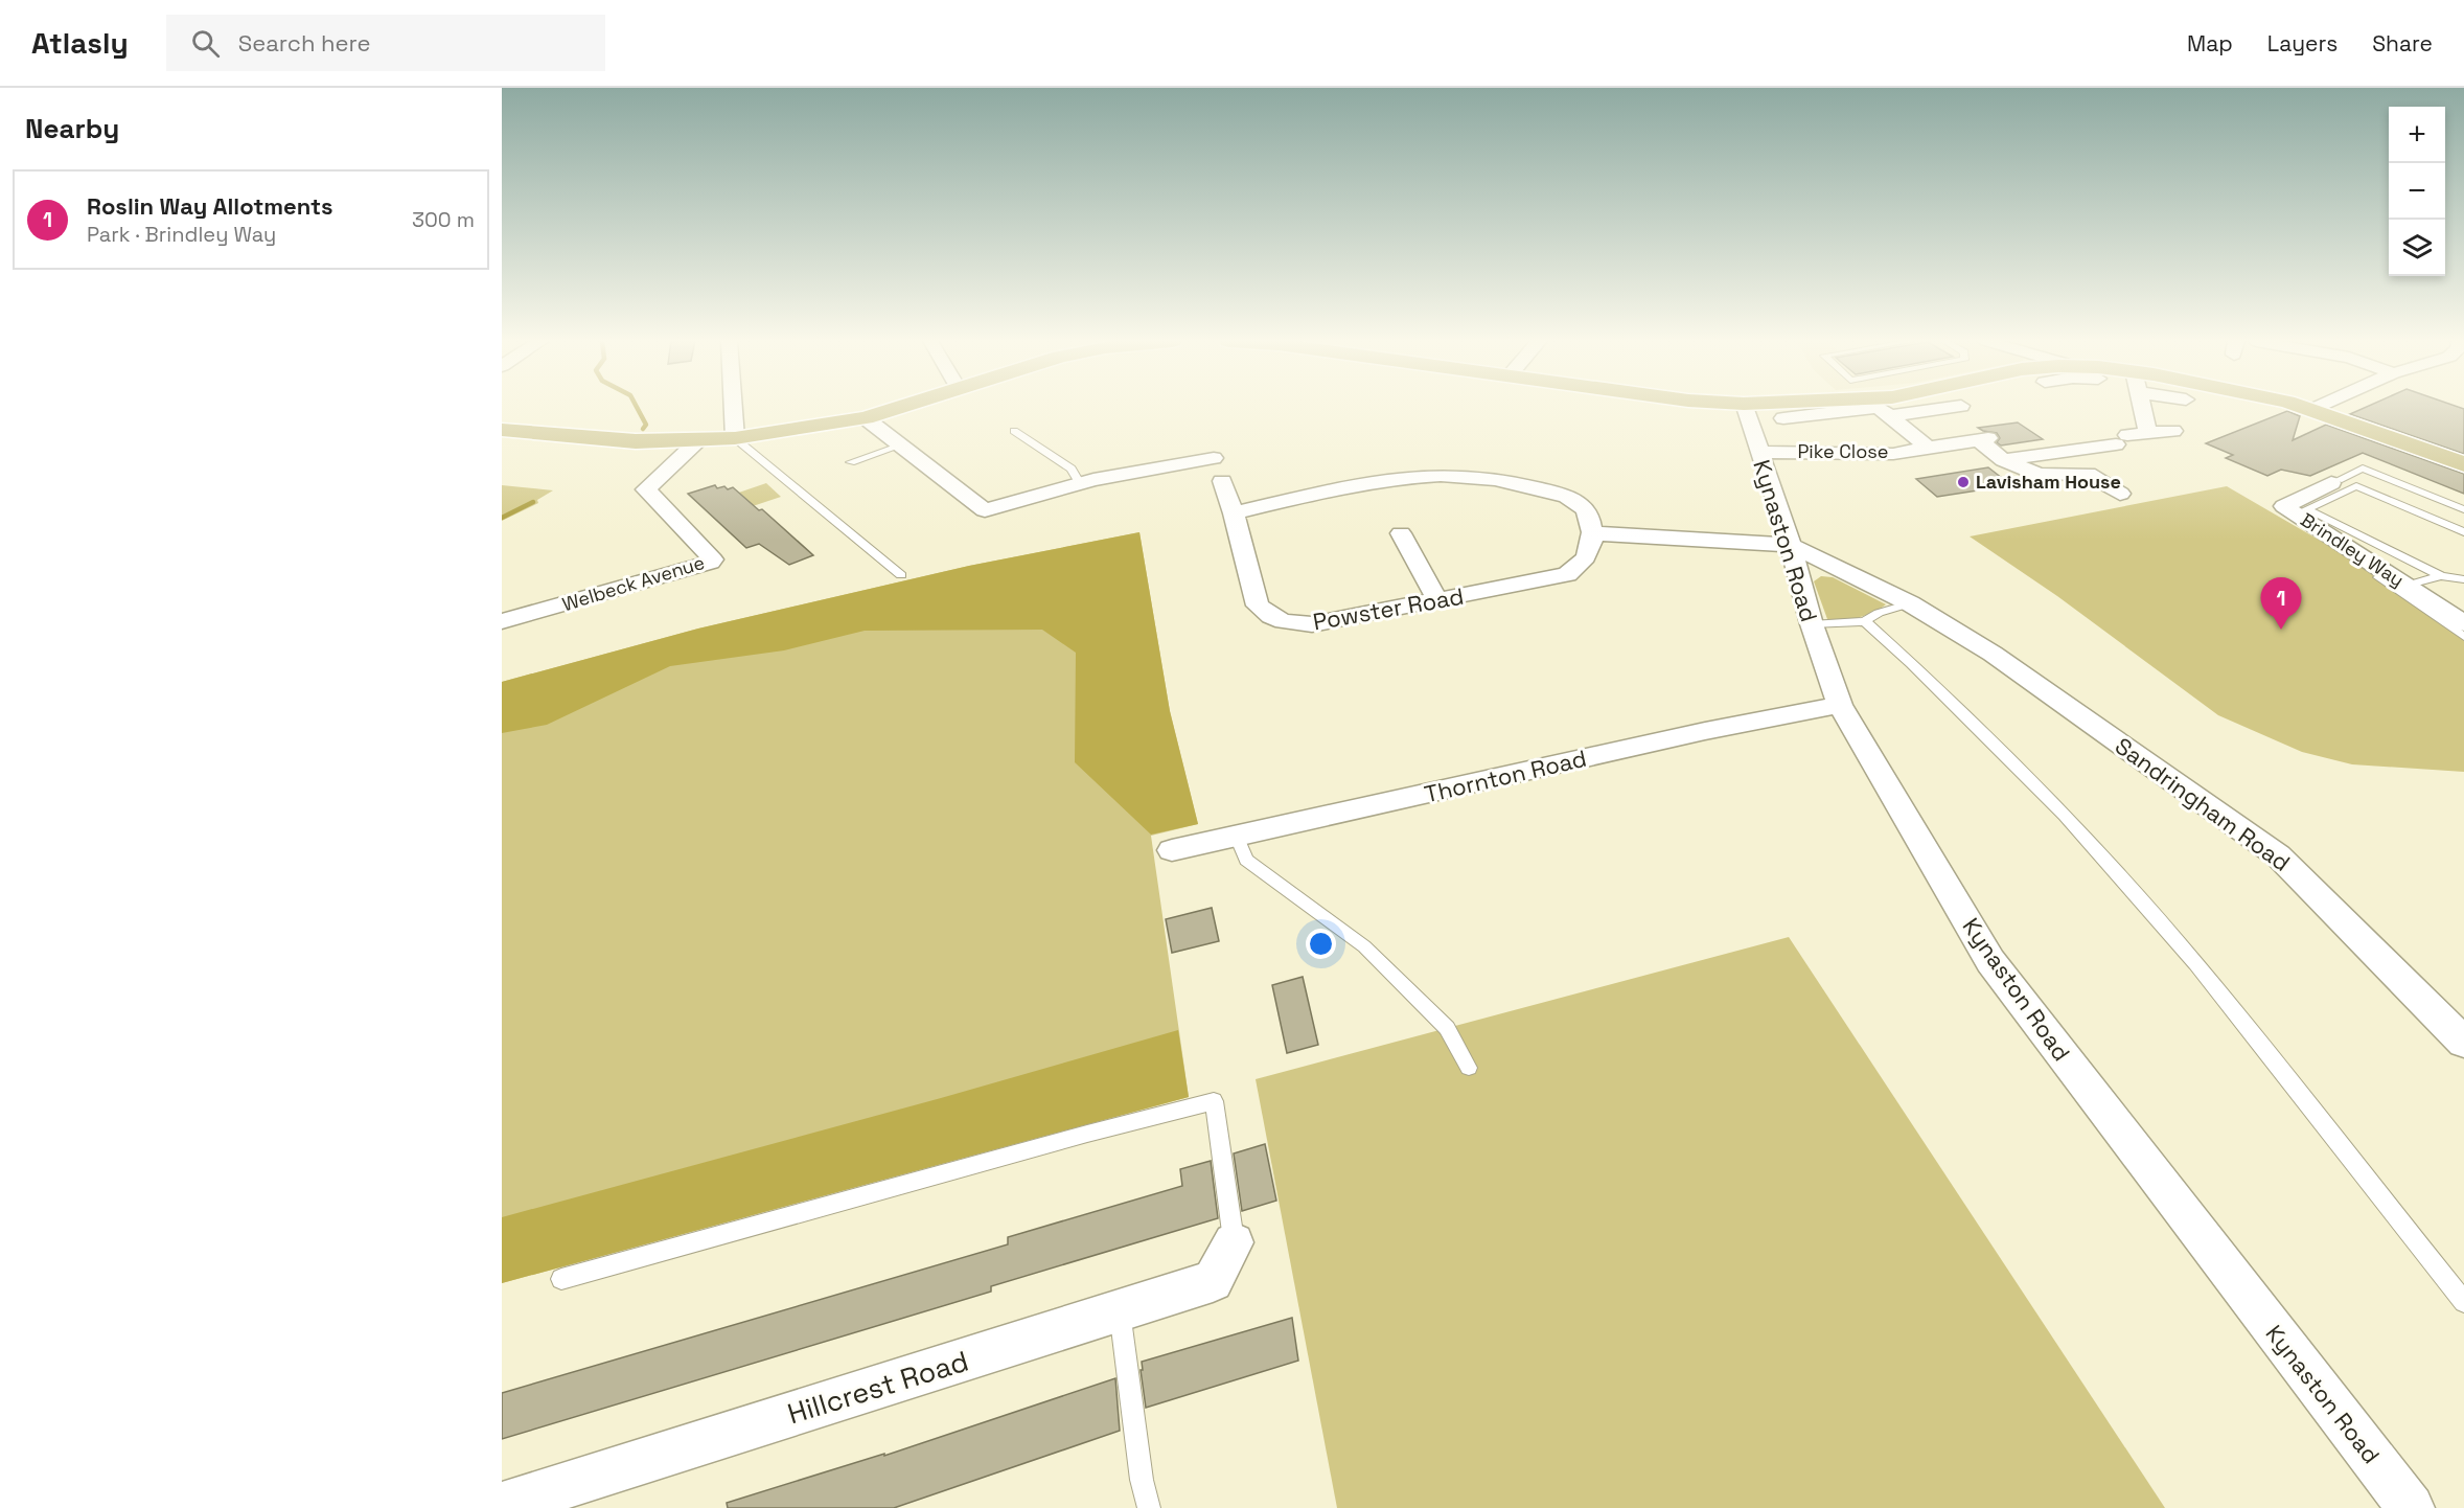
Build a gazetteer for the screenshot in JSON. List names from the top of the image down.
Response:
{
  "streets": {
    "street": [
      "Pike Close",
      "Kynaston Road",
      "Brindley Way",
      "Welbeck Avenue",
      "Powster Road",
      "Thornton Road",
      "Sandringham Road",
      "Hillcrest Road"
    ]
  },
  "crossings": [
    ["Pike Close", "Kynaston Road"],
    ["Kynaston Road", "Thornton Road"],
    ["Kynaston Road", "Sandringham Road"]
  ],
  "places": ["Lavisham House"],
  "page": {
    "header": "Atlasly",
    "search": "Search here",
    "nav": ["Map", "Layers", "Share"],
    "heading": "Nearby",
    "map_buttons": ["+", "−"],
    "list": [
      {
        "mark": "1",
        "name": "Roslin Way Allotments",
        "note": "Park · Brindley Way",
        "value": "300 m"
      }
    ],
    "pins": "1"
  }
}
